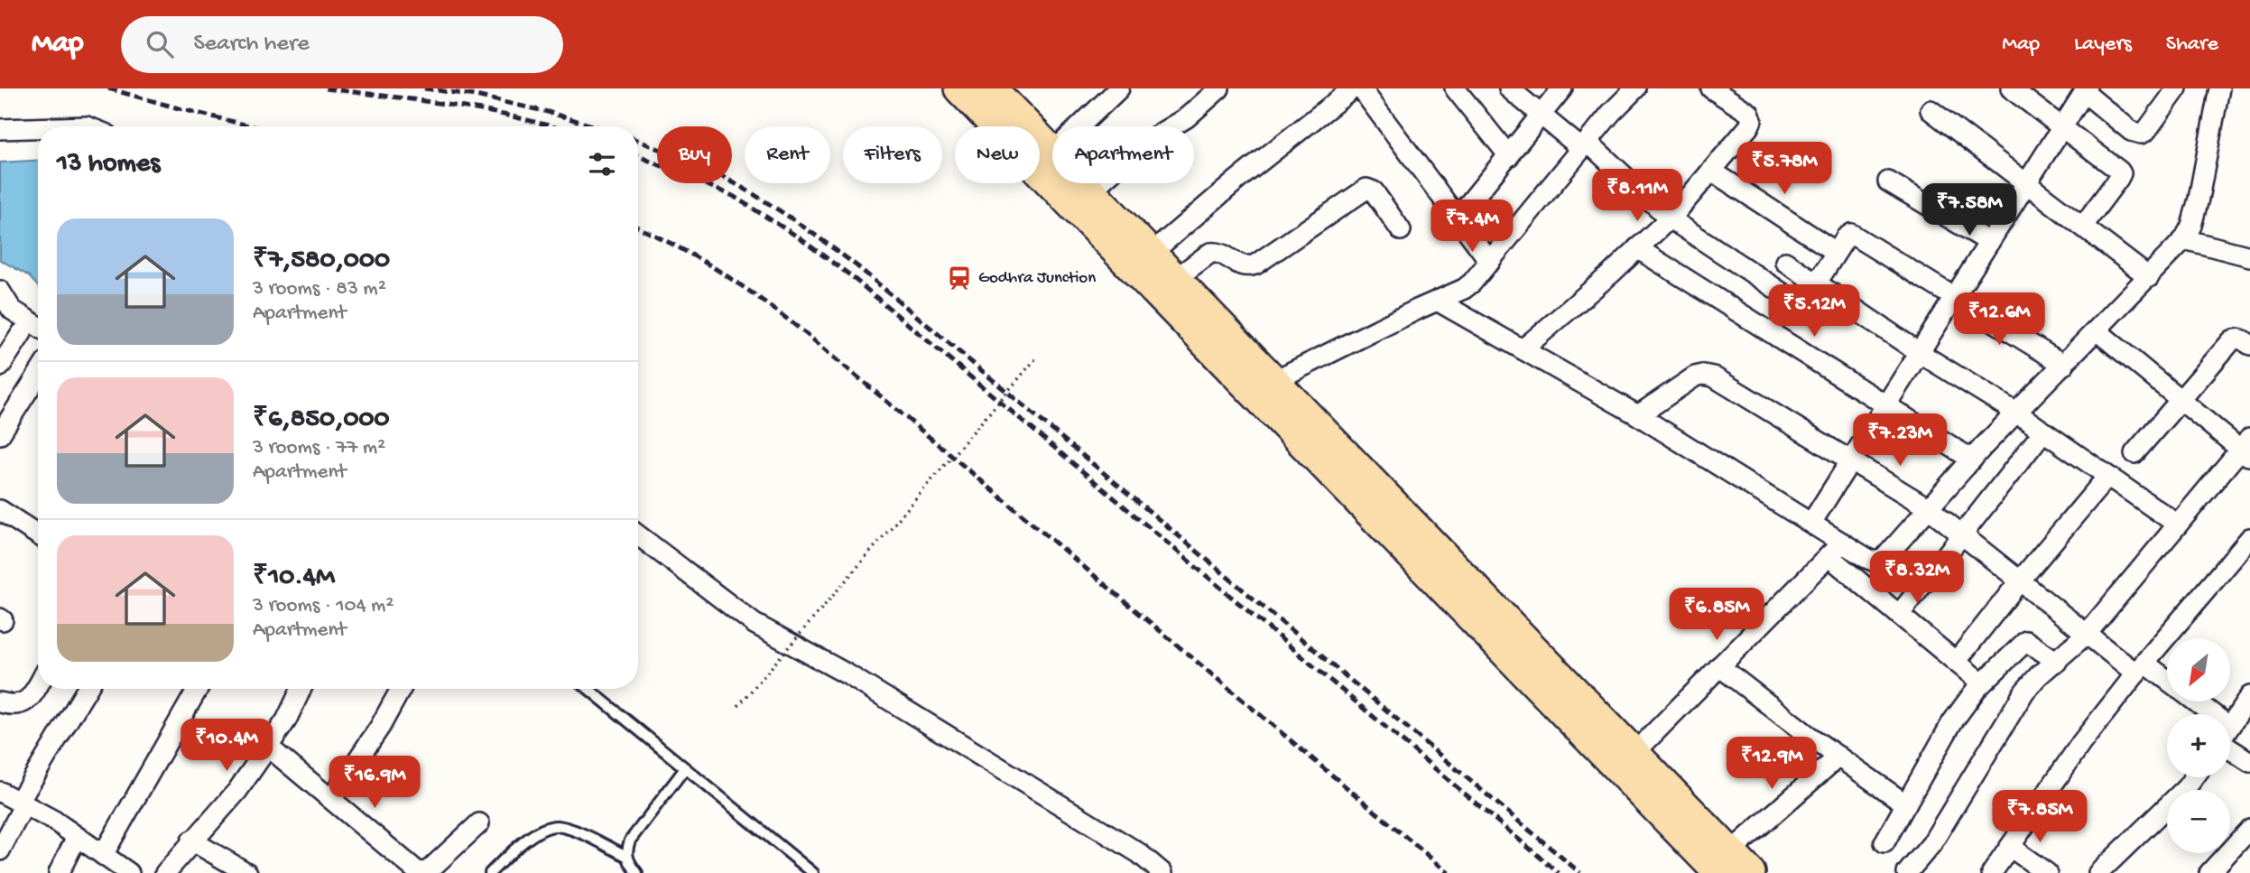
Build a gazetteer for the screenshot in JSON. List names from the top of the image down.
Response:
{
  "places": {
    "station": ["Godhra Junction"]
  },
  "north": "bottom left",
  "page": {
    "header": "Map",
    "search": "Search here",
    "nav": ["Map", "Layers", "Share"],
    "chip": [
      "Buy",
      "Rent",
      "Filters",
      "New",
      "Apartment"
    ],
    "heading": "13 homes",
    "price": [
      "₹5.78M",
      "₹8.11M",
      "₹7.58M",
      "₹7.4M",
      "₹5.12M",
      "₹12.6M",
      "₹7.23M",
      "₹8.32M",
      "₹6.85M",
      "₹10.4M",
      "₹12.9M",
      "₹16.9M",
      "₹7.85M"
    ],
    "list": [
      {
        "name": "₹7,580,000",
        "note": "3 rooms · 83 m² · Apartment"
      },
      {
        "name": "₹6,850,000",
        "note": "3 rooms · 77 m² · Apartment"
      },
      {
        "name": "₹10.4M",
        "note": "3 rooms · 104 m² · Apartment"
      }
    ],
    "map_buttons": ["+", "−"]
  }
}
